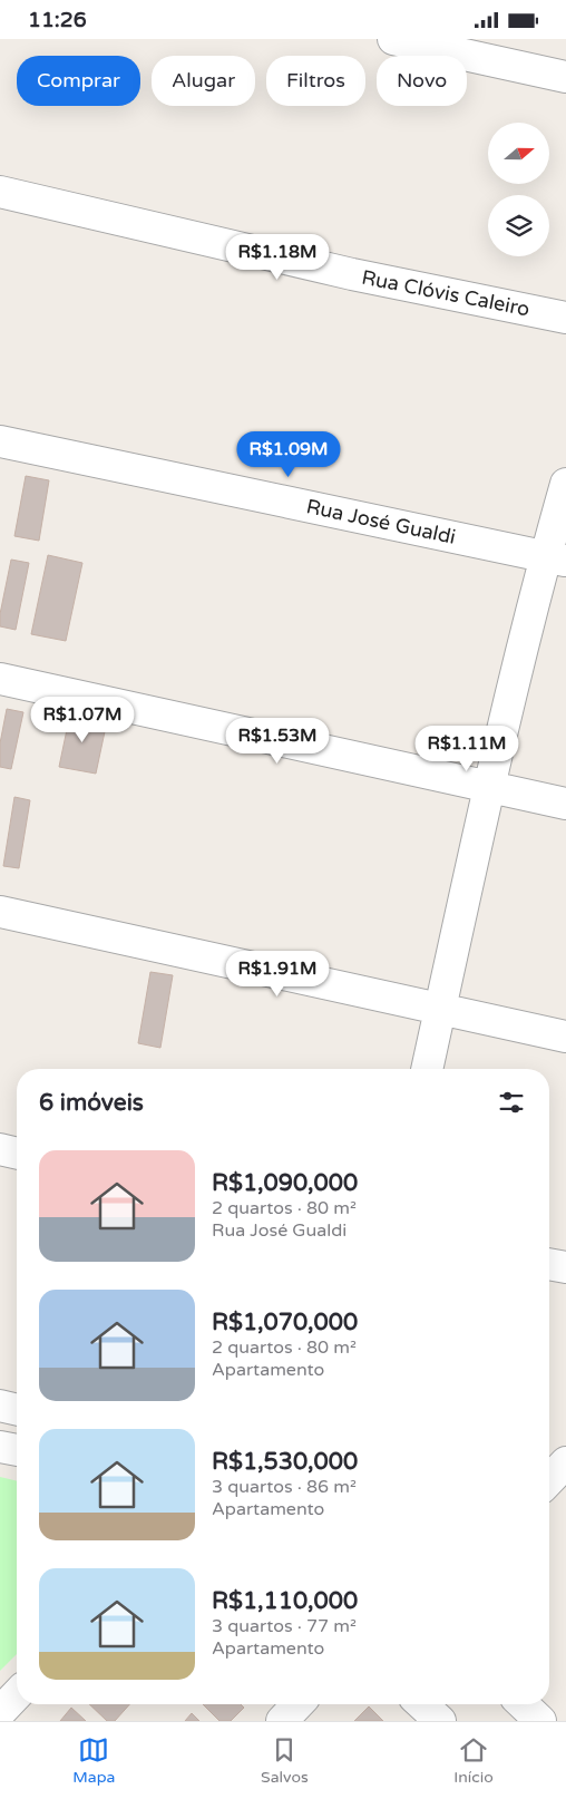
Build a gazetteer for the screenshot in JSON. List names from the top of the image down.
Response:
{
  "streets": {
    "street": ["Rua Clóvis Caleiro", "Rua José Gualdi"]
  },
  "north": "right",
  "page": {
    "status": "11:26",
    "chip": [
      "Comprar",
      "Alugar",
      "Filtros",
      "Novo"
    ],
    "price": [
      "R$1.18M",
      "R$1.09M",
      "R$1.07M",
      "R$1.53M",
      "R$1.11M",
      "R$1.91M"
    ],
    "heading": "6 imóveis",
    "list": [
      {
        "name": "R$1,090,000",
        "note": "2 quartos · 80 m² · Rua José Gualdi"
      },
      {
        "name": "R$1,070,000",
        "note": "2 quartos · 80 m² · Apartamento"
      },
      {
        "name": "R$1,530,000",
        "note": "3 quartos · 86 m² · Apartamento"
      },
      {
        "name": "R$1,110,000",
        "note": "3 quartos · 77 m² · Apartamento"
      }
    ],
    "tabs": ["Mapa", "Salvos", "Início"]
  }
}
